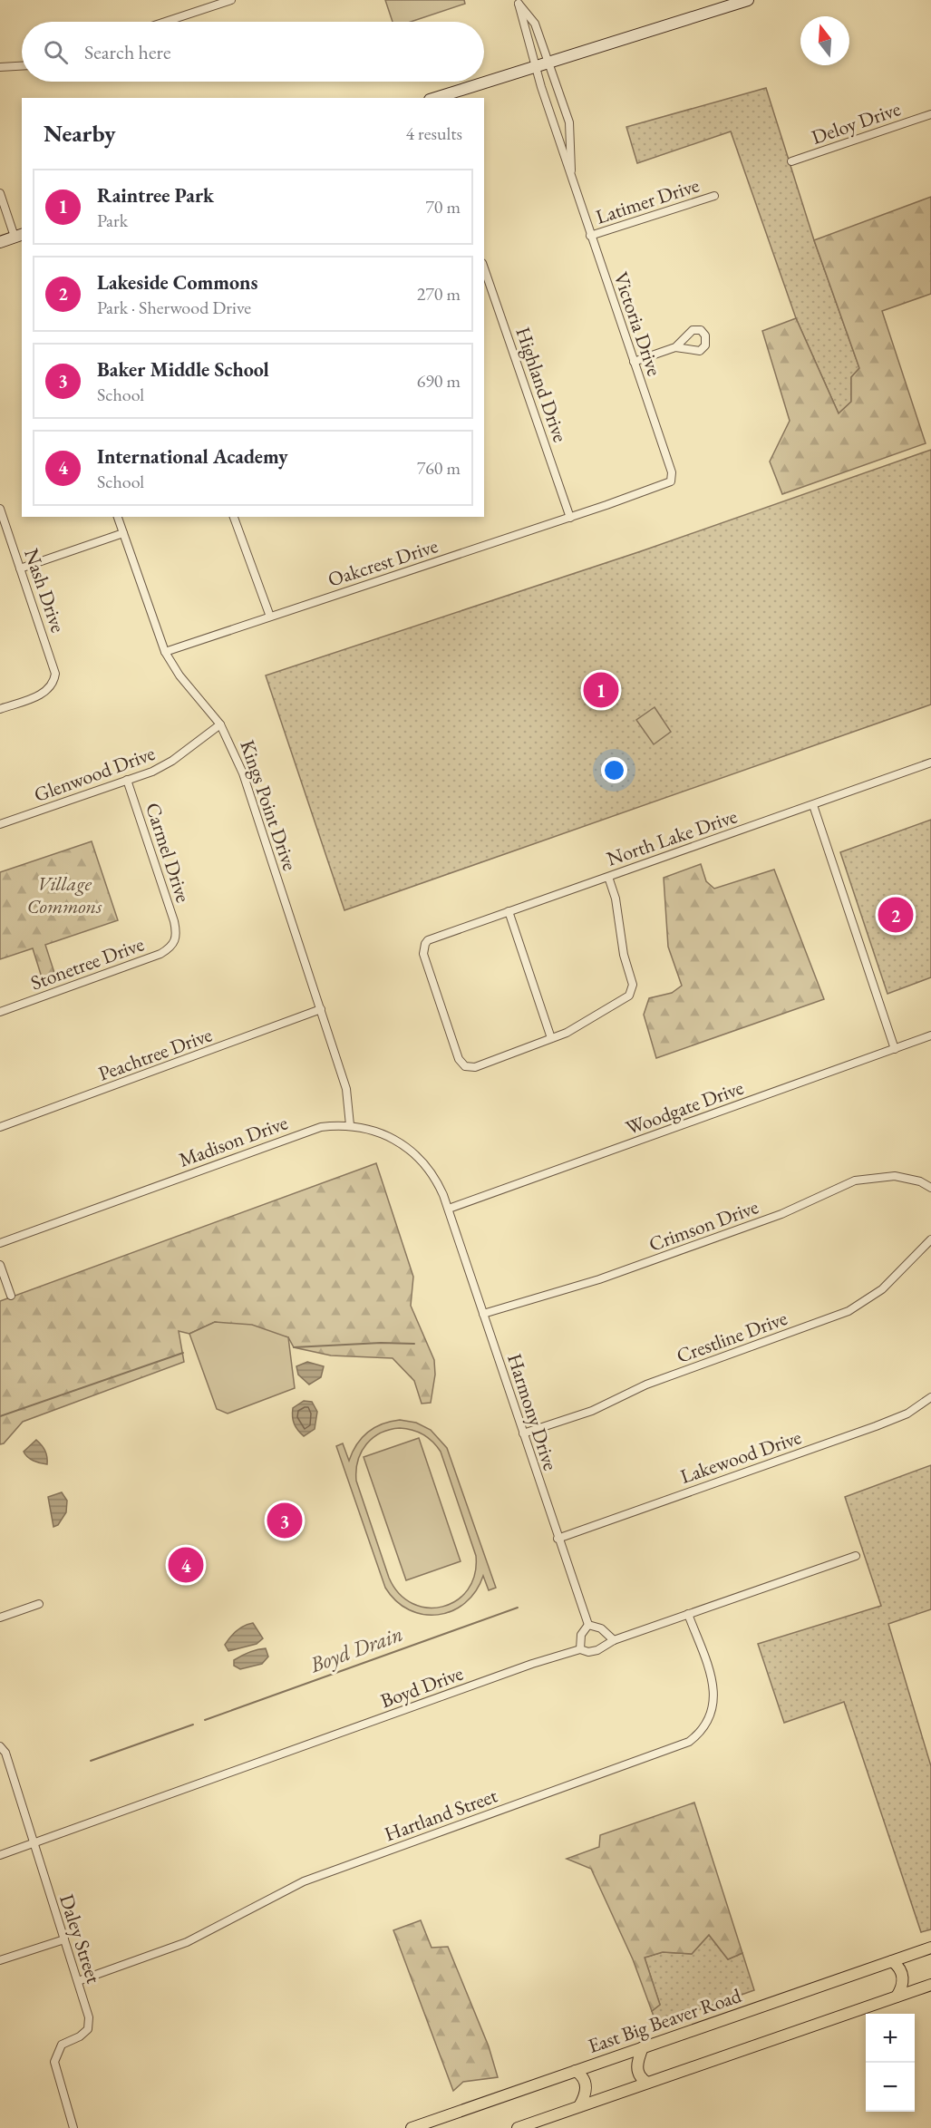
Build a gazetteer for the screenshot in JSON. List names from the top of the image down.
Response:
{
  "streets": {
    "main road": ["East Big Beaver Road"],
    "street": [
      "Deloy Drive",
      "Latimer Drive",
      "Victoria Drive",
      "Highland Drive",
      "Oakcrest Drive",
      "Nash Drive",
      "Glenwood Drive",
      "Kings Point Drive",
      "North Lake Drive",
      "Carmel Drive",
      "Stonetree Drive",
      "Peachtree Drive",
      "Woodgate Drive",
      "Madison Drive",
      "Crimson Drive",
      "Crestline Drive",
      "Harmony Drive",
      "Lakewood Drive",
      "Boyd Drive",
      "Hartland Street",
      "Daley Street"
    ]
  },
  "crossings": [
    ["Latimer Drive", "Victoria Drive"],
    ["Victoria Drive", "Oakcrest Drive"],
    ["Highland Drive", "Oakcrest Drive"],
    ["Oakcrest Drive", "Kings Point Drive"],
    ["Glenwood Drive", "Kings Point Drive"],
    ["Glenwood Drive", "Carmel Drive"],
    ["Kings Point Drive", "Peachtree Drive"],
    ["Kings Point Drive", "Madison Drive"],
    ["Carmel Drive", "Stonetree Drive"],
    ["Woodgate Drive", "Madison Drive"],
    ["Woodgate Drive", "Harmony Drive"],
    ["Madison Drive", "Harmony Drive"],
    ["Crimson Drive", "Harmony Drive"],
    ["Crestline Drive", "Harmony Drive"],
    ["Harmony Drive", "Lakewood Drive"],
    ["Boyd Drive", "Hartland Street"],
    ["Boyd Drive", "Daley Street"],
    ["Hartland Street", "Daley Street"]
  ],
  "water": ["Boyd Drain"],
  "parks": ["Village Commons"],
  "north": "top",
  "page": {
    "search": "Search here",
    "heading": ["Nearby", "4 results"],
    "list": [
      {
        "mark": "1",
        "name": "Raintree Park",
        "note": "Park",
        "value": "70 m"
      },
      {
        "mark": "2",
        "name": "Lakeside Commons",
        "note": "Park · Sherwood Drive",
        "value": "270 m"
      },
      {
        "mark": "3",
        "name": "Baker Middle School",
        "note": "School",
        "value": "690 m"
      },
      {
        "mark": "4",
        "name": "International Academy",
        "note": "School",
        "value": "760 m"
      }
    ],
    "pins": [
      "1",
      "2",
      "3",
      "4"
    ],
    "map_buttons": ["+", "−"]
  }
}
